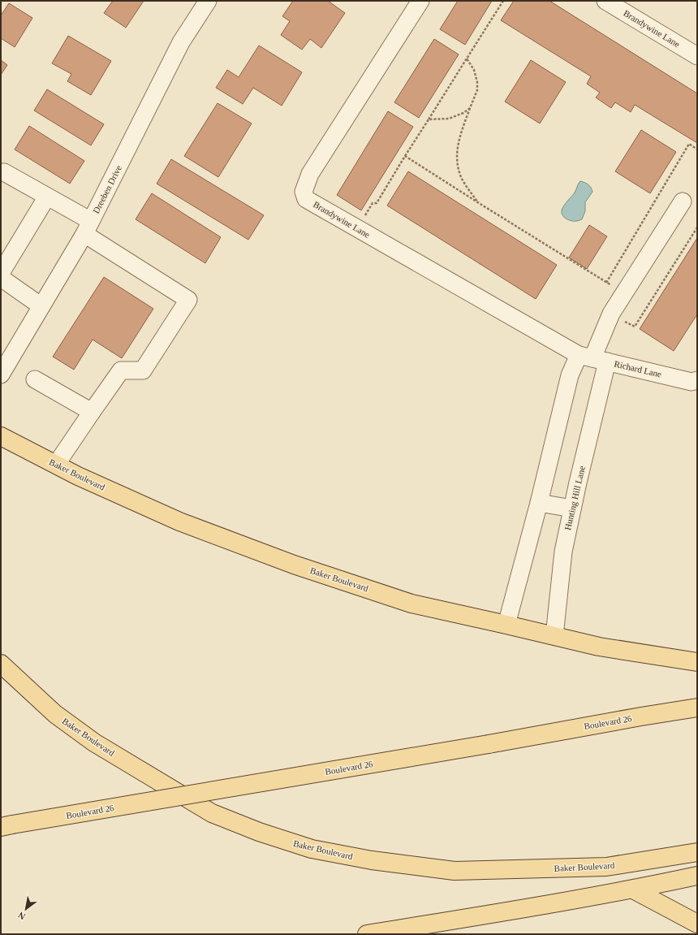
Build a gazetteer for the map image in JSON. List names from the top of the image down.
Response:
{
  "streets": {
    "main road": ["Baker Boulevard", "Boulevard 26"],
    "street": [
      "Brandywine Lane",
      "Dreeben Drive",
      "Richard Lane",
      "Hunting Hill Lane"
    ]
  },
  "crossings": [
    ["Brandywine Lane", "Richard Lane"],
    ["Brandywine Lane", "Hunting Hill Lane"],
    ["Richard Lane", "Hunting Hill Lane"],
    ["Baker Boulevard", "Hunting Hill Lane"]
  ],
  "north": "bottom left"
}
